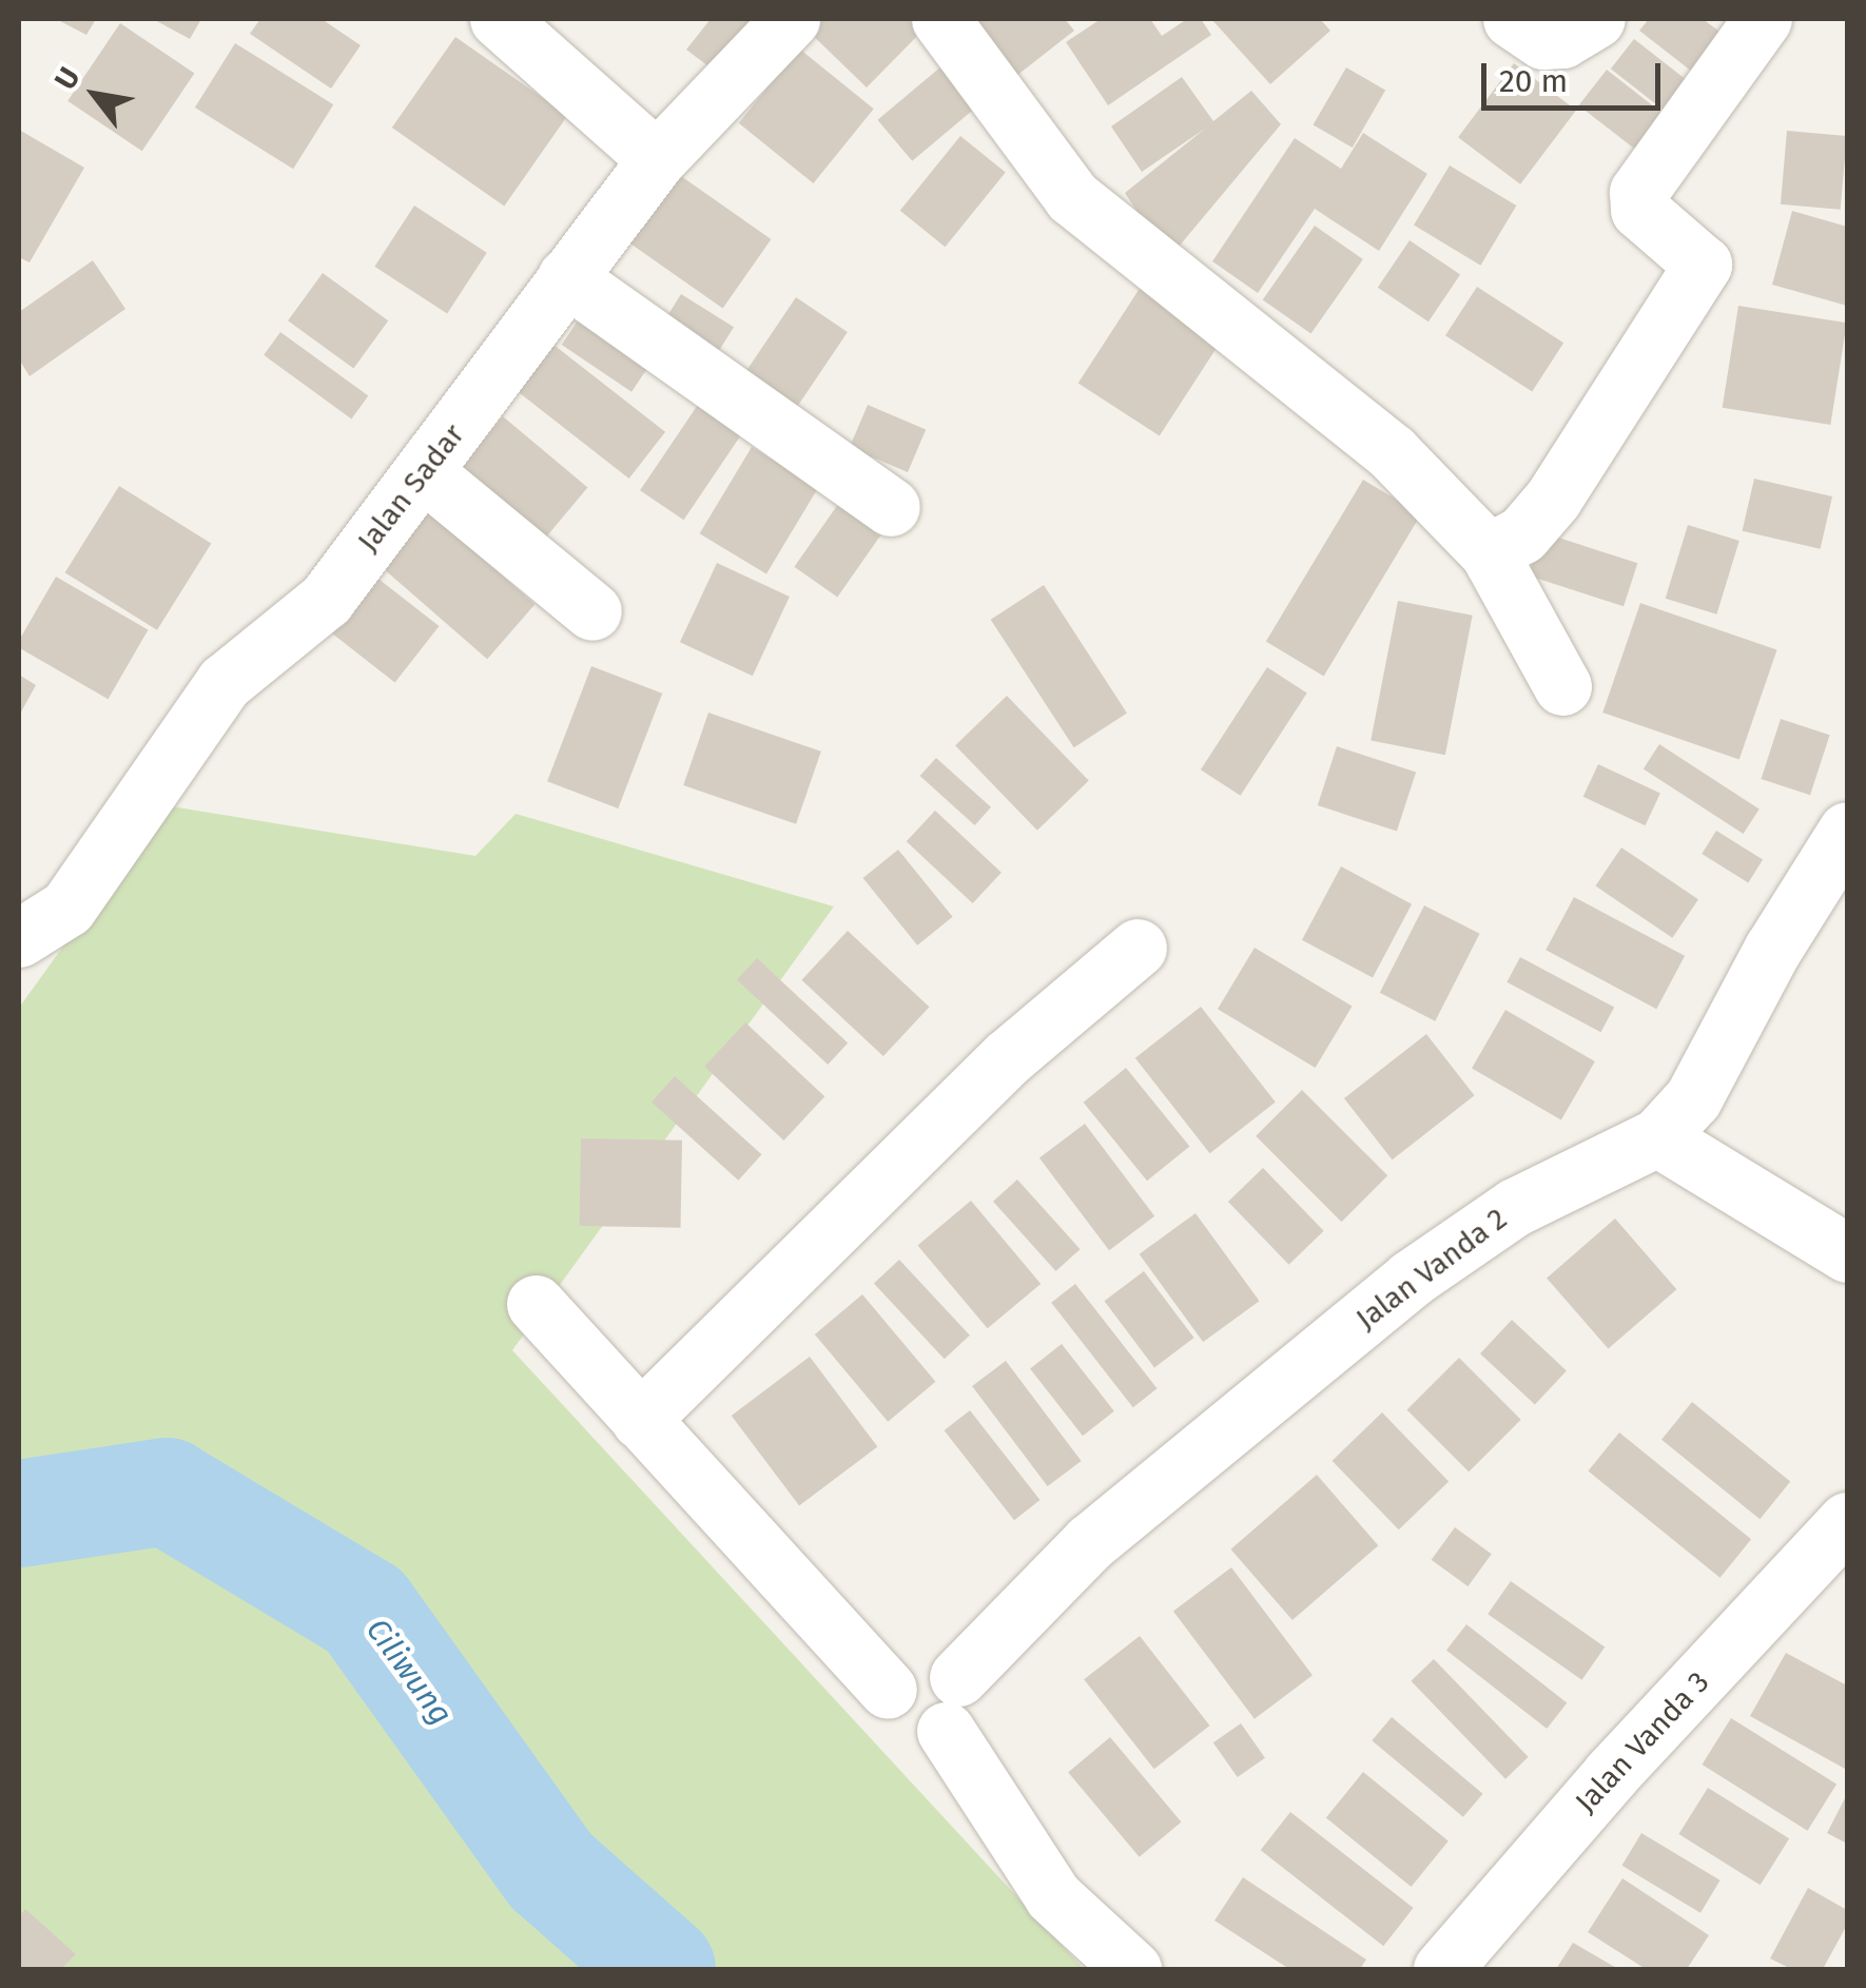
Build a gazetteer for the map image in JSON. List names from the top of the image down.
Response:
{
  "streets": {
    "street": ["Jalan Sadar", "Jalan Vanda 2", "Jalan Vanda 3"]
  },
  "water": ["Ciliwung"],
  "scale_bar": "20 m",
  "north": "top left"
}
